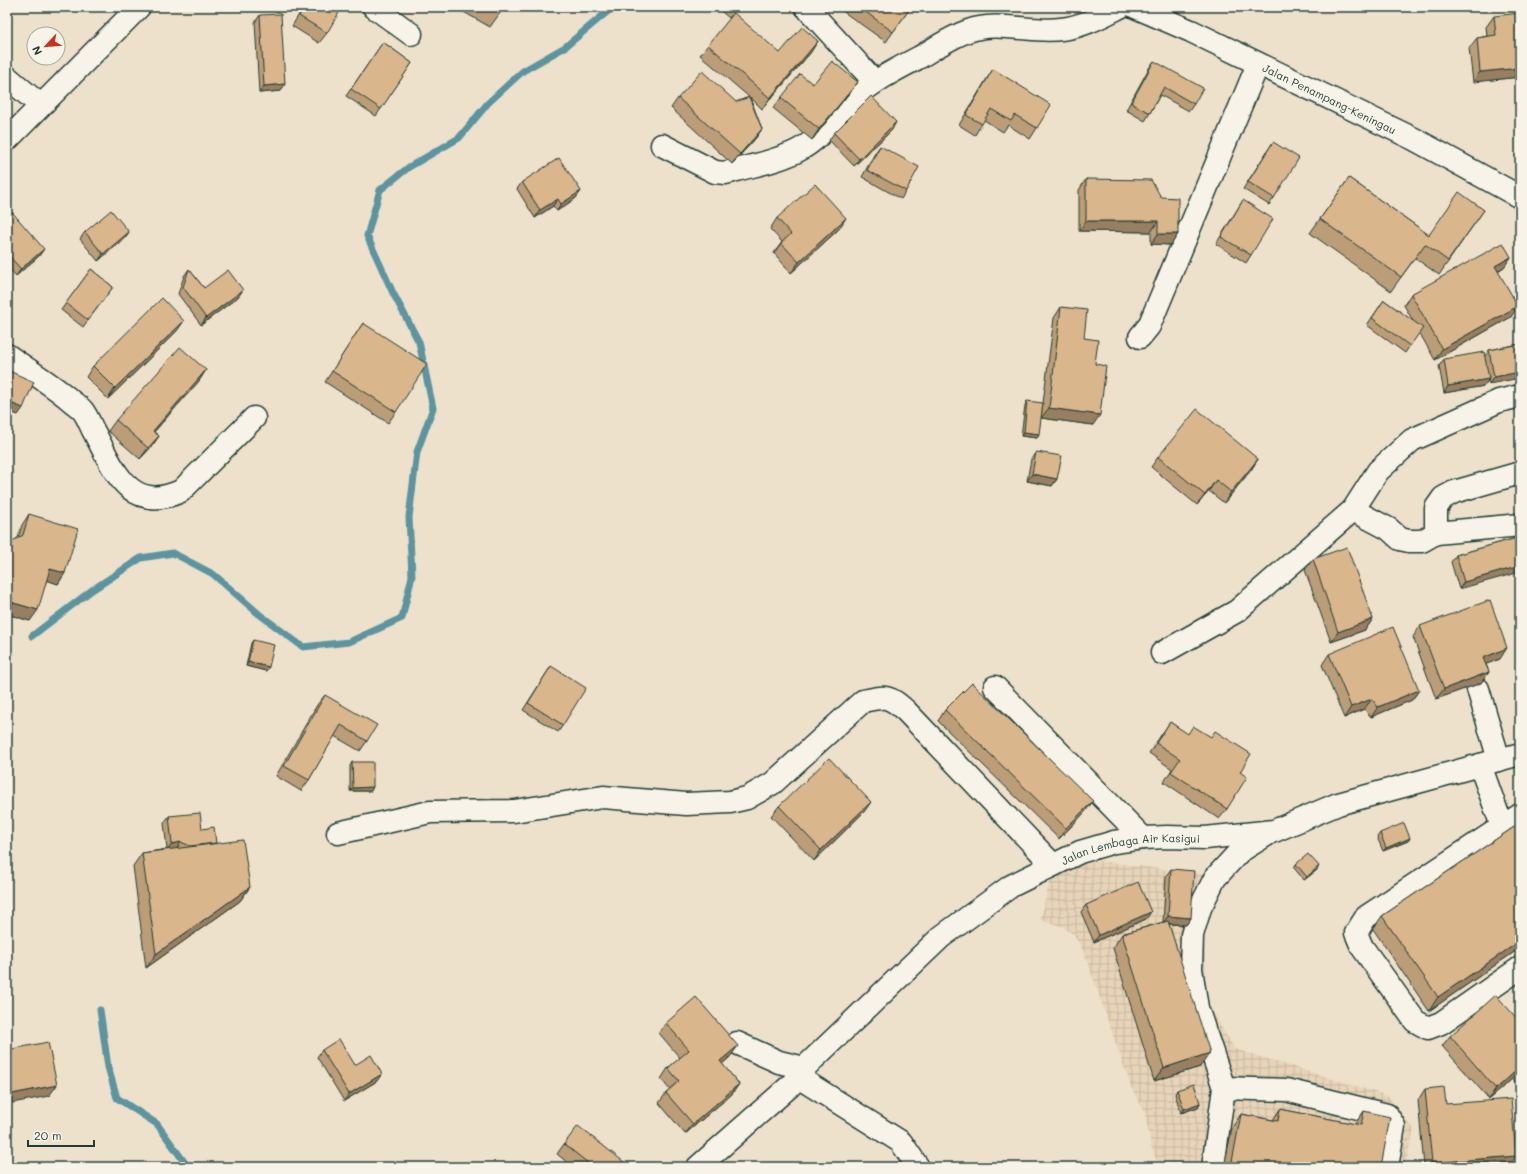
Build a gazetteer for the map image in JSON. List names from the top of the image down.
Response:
{
  "streets": {
    "street": ["Jalan Penampang-Keningau", "Jalan Lembaga Air Kasigui"]
  },
  "scale_bar": "20 m",
  "north": "bottom left"
}
